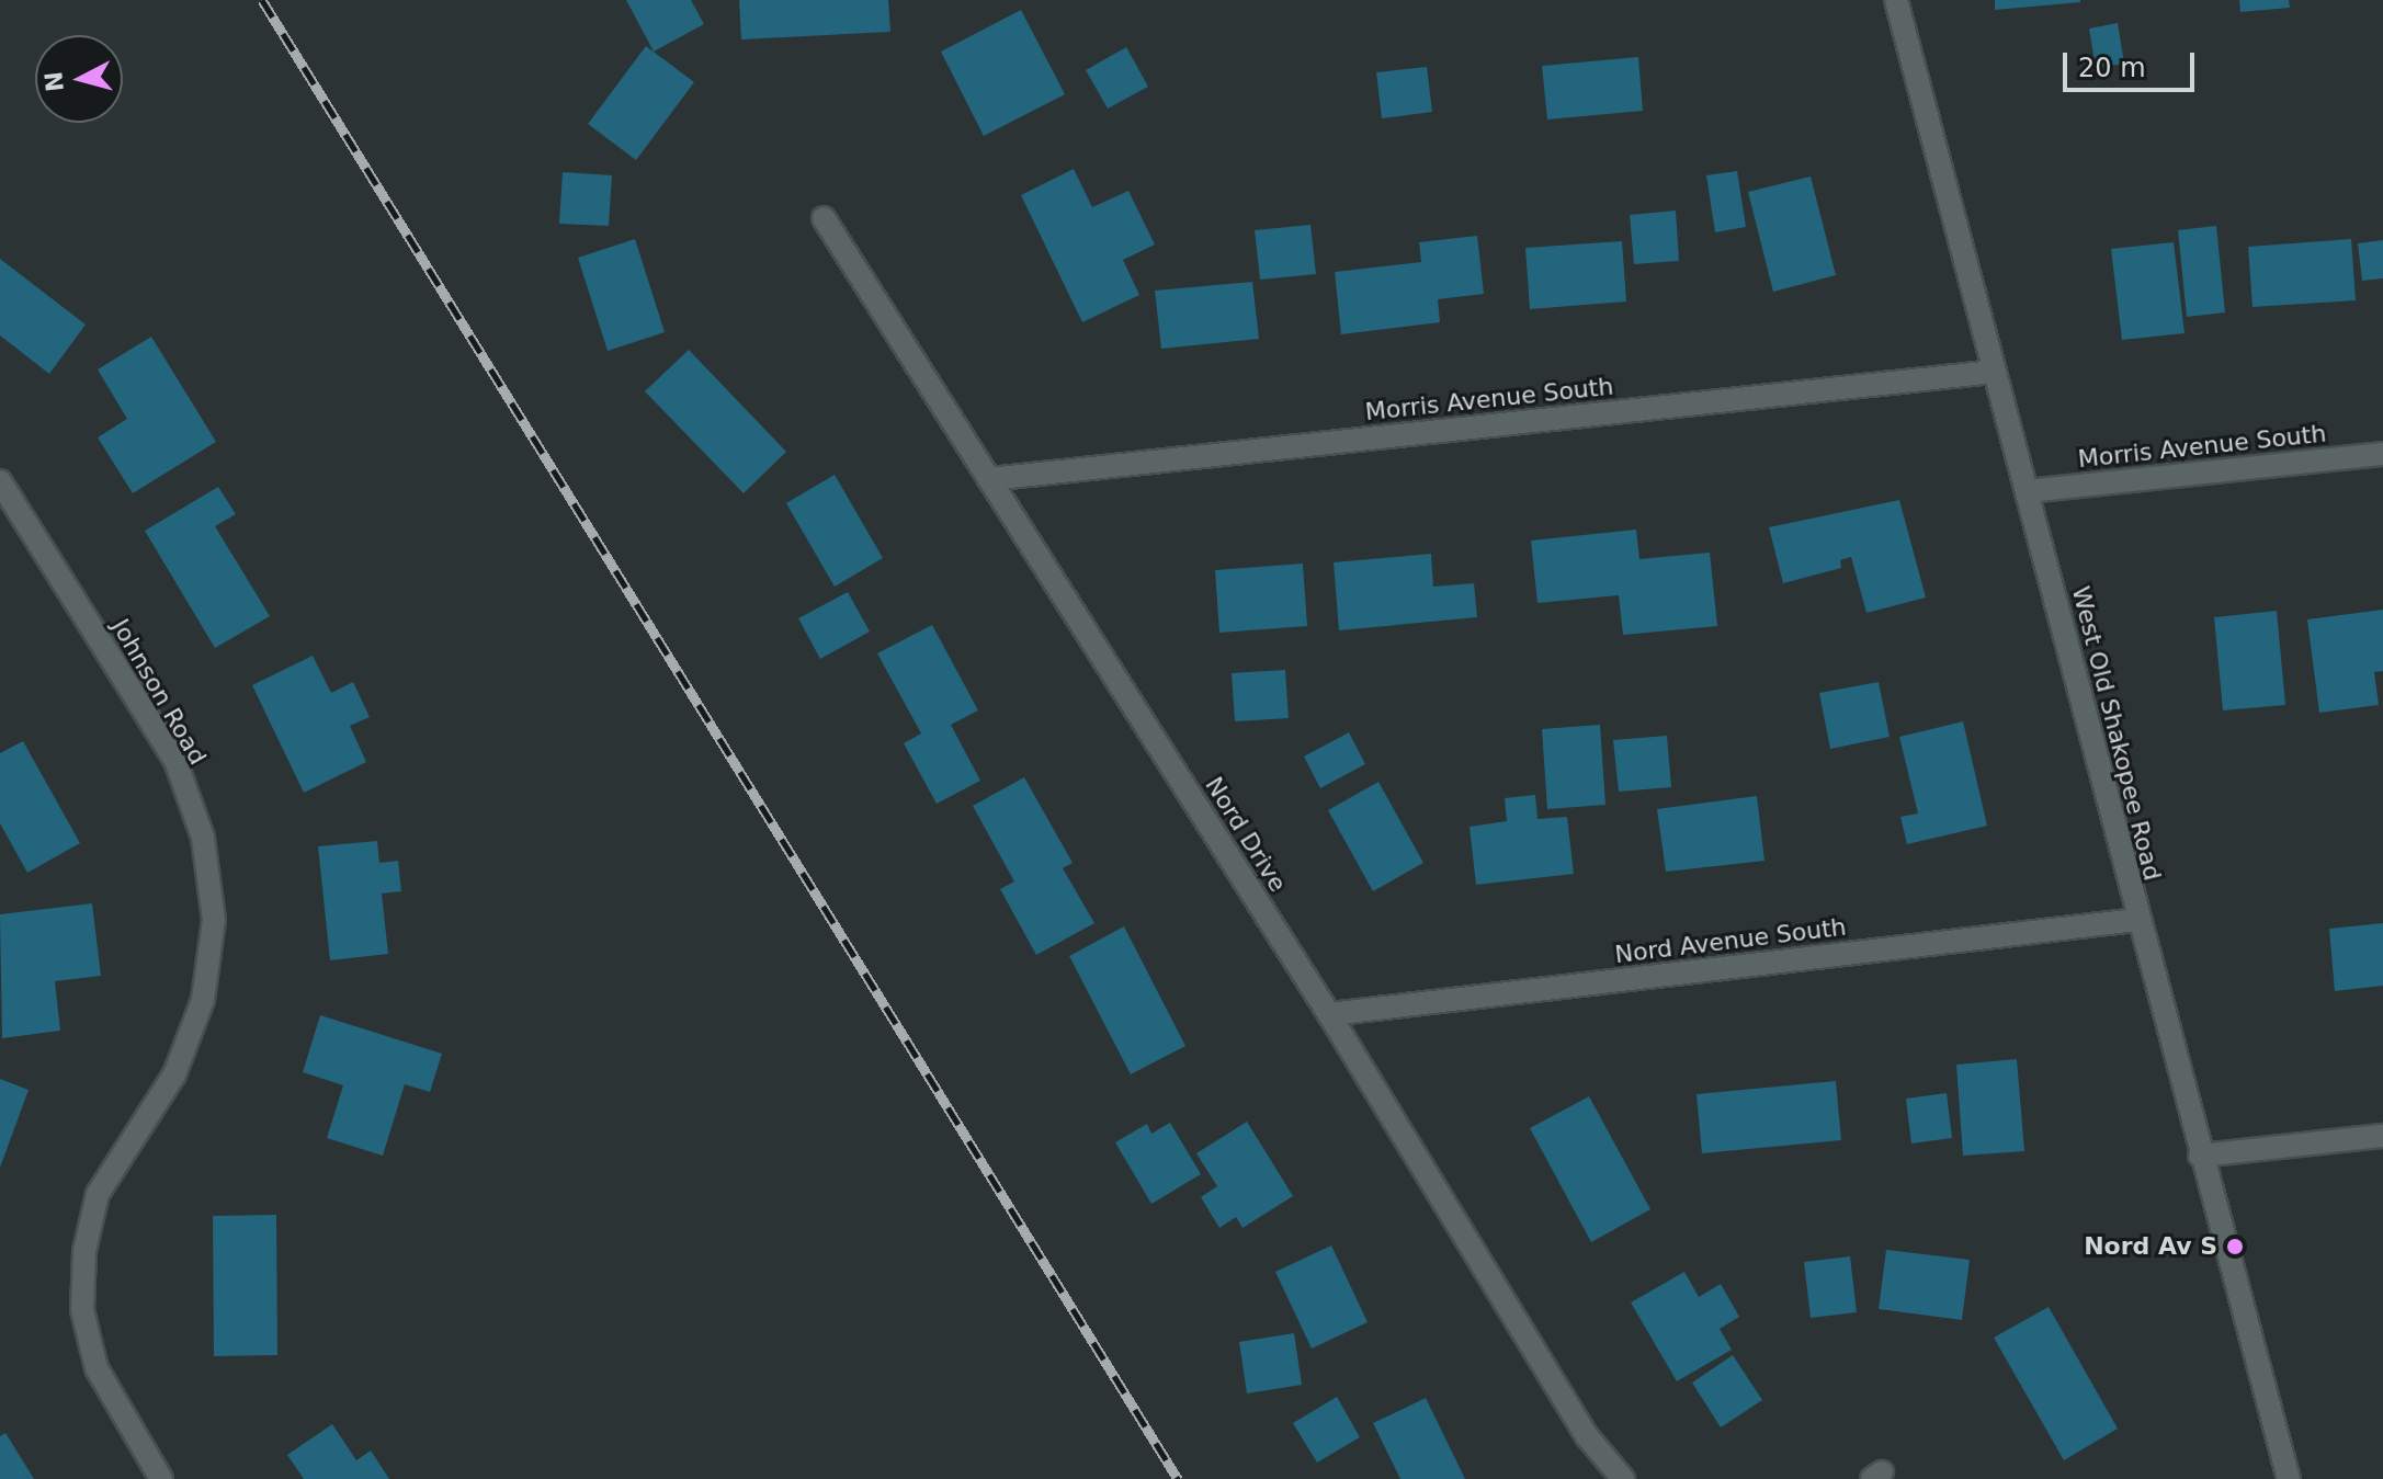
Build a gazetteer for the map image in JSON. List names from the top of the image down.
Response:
{
  "streets": {
    "street": [
      "Morris Avenue South",
      "Johnson Road",
      "West Old Shakopee Road",
      "Nord Drive",
      "Nord Avenue South"
    ]
  },
  "crossings": [
    ["Morris Avenue South", "West Old Shakopee Road"],
    ["Morris Avenue South", "Nord Drive"],
    ["West Old Shakopee Road", "Nord Avenue South"],
    ["Nord Drive", "Nord Avenue South"]
  ],
  "places": ["Nord Av S"],
  "scale_bar": "20 m",
  "north": "left"
}
